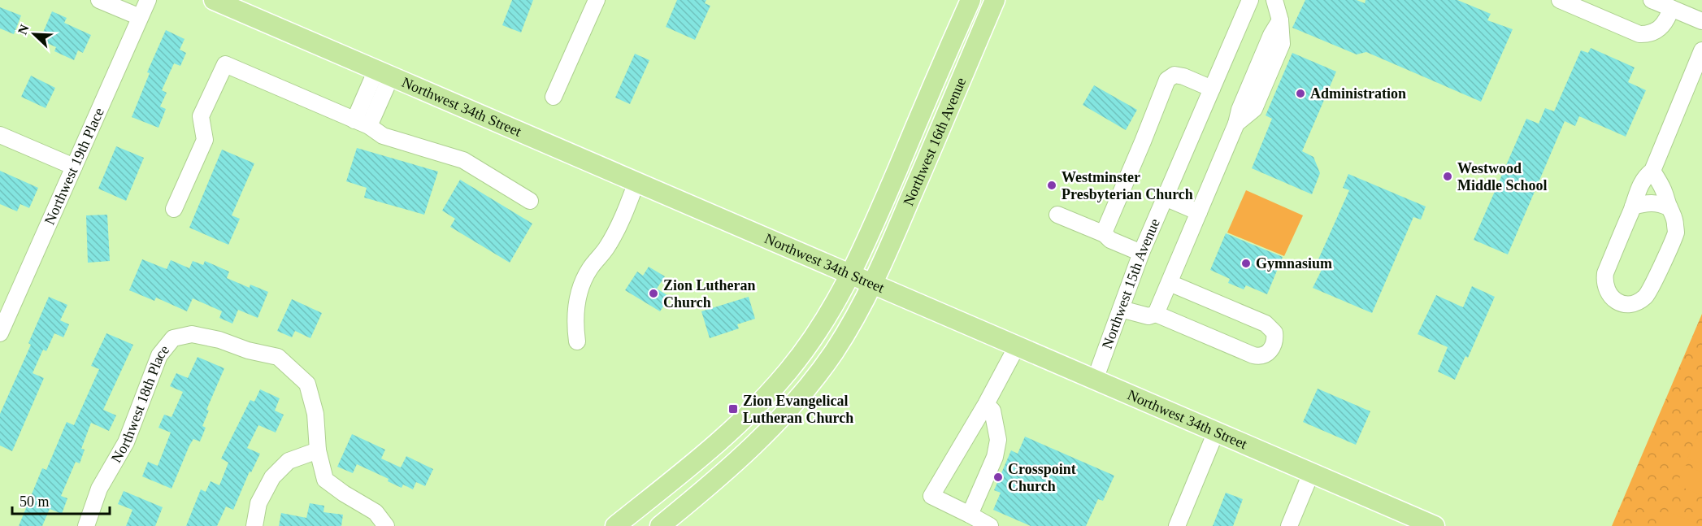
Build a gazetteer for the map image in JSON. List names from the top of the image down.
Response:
{
  "streets": {
    "main road": ["Northwest 34th Street", "Northwest 16th Avenue"],
    "street": ["Northwest 19th Place", "Northwest 15th Avenue", "Northwest 18th Place"]
  },
  "crossings": [
    ["Northwest 34th Street", "Northwest 16th Avenue"],
    ["Northwest 34th Street", "Northwest 15th Avenue"]
  ],
  "places": {
    "other": [
      "Administration",
      "Westwood Middle School",
      "Westminster Presbyterian Church",
      "Gymnasium",
      "Zion Lutheran Church",
      "Crosspoint Church"
    ],
    "transit": ["Zion Evangelical Lutheran Church"]
  },
  "scale_bar": "50 m",
  "north": "top left"
}
